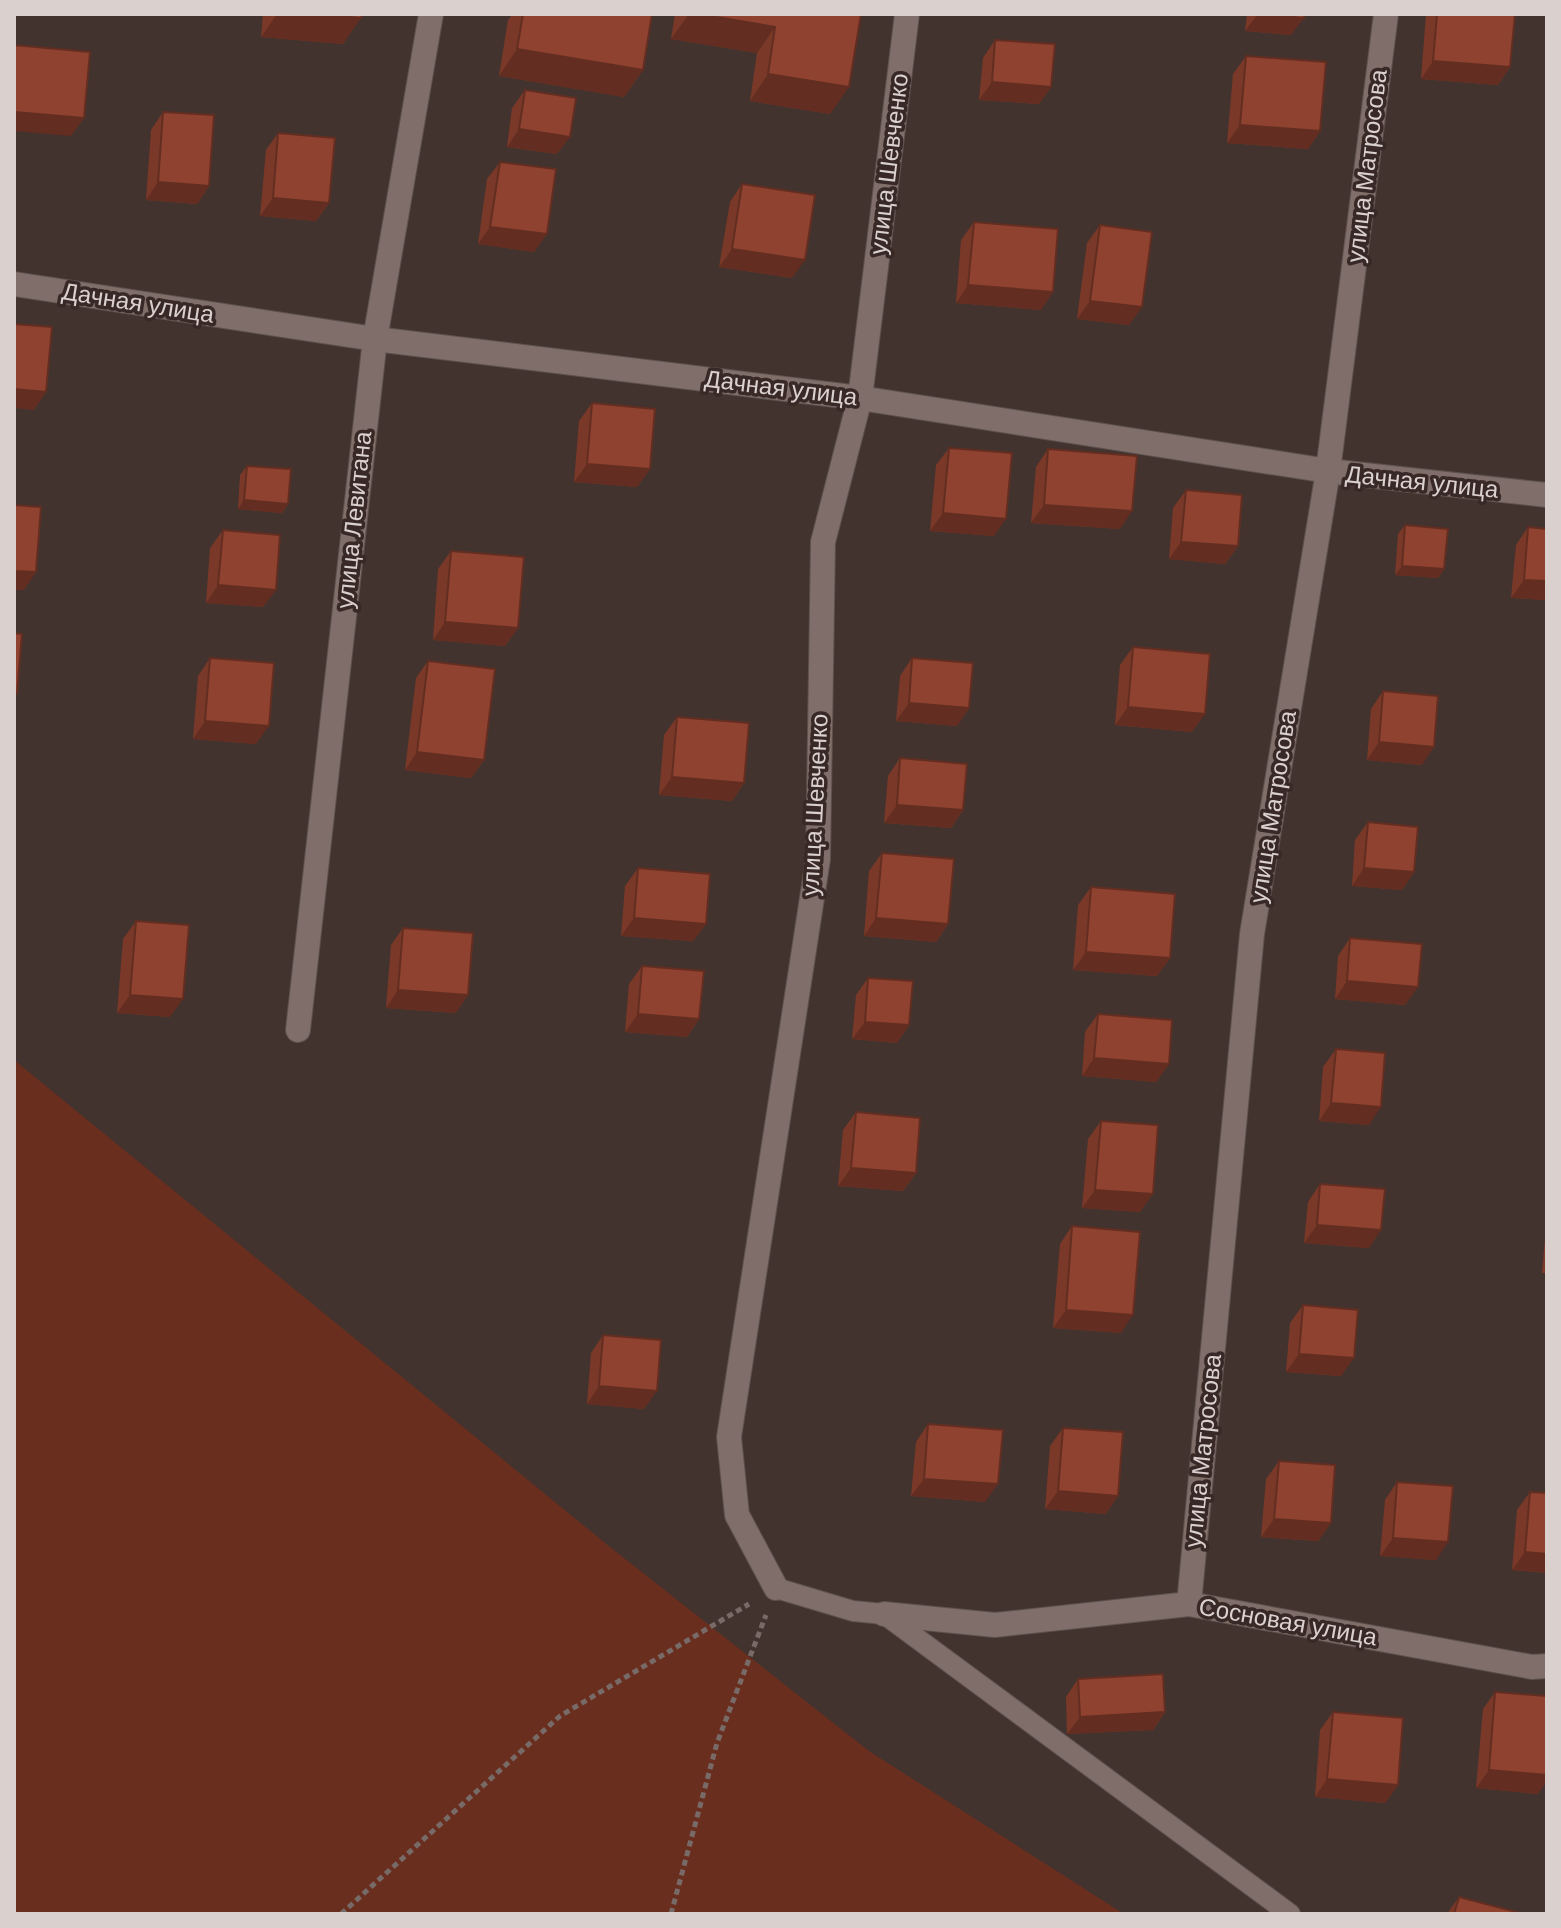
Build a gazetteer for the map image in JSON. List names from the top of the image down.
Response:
{
  "streets": {
    "street": [
      "улица Шевченко",
      "улица Матросова",
      "Дачная улица",
      "улица Левитана",
      "Сосновая улица"
    ]
  },
  "crossings": [
    ["улица Шевченко", "Дачная улица"],
    ["улица Матросова", "Дачная улица"],
    ["улица Матросова", "Сосновая улица"],
    ["Дачная улица", "улица Левитана"]
  ]
}
